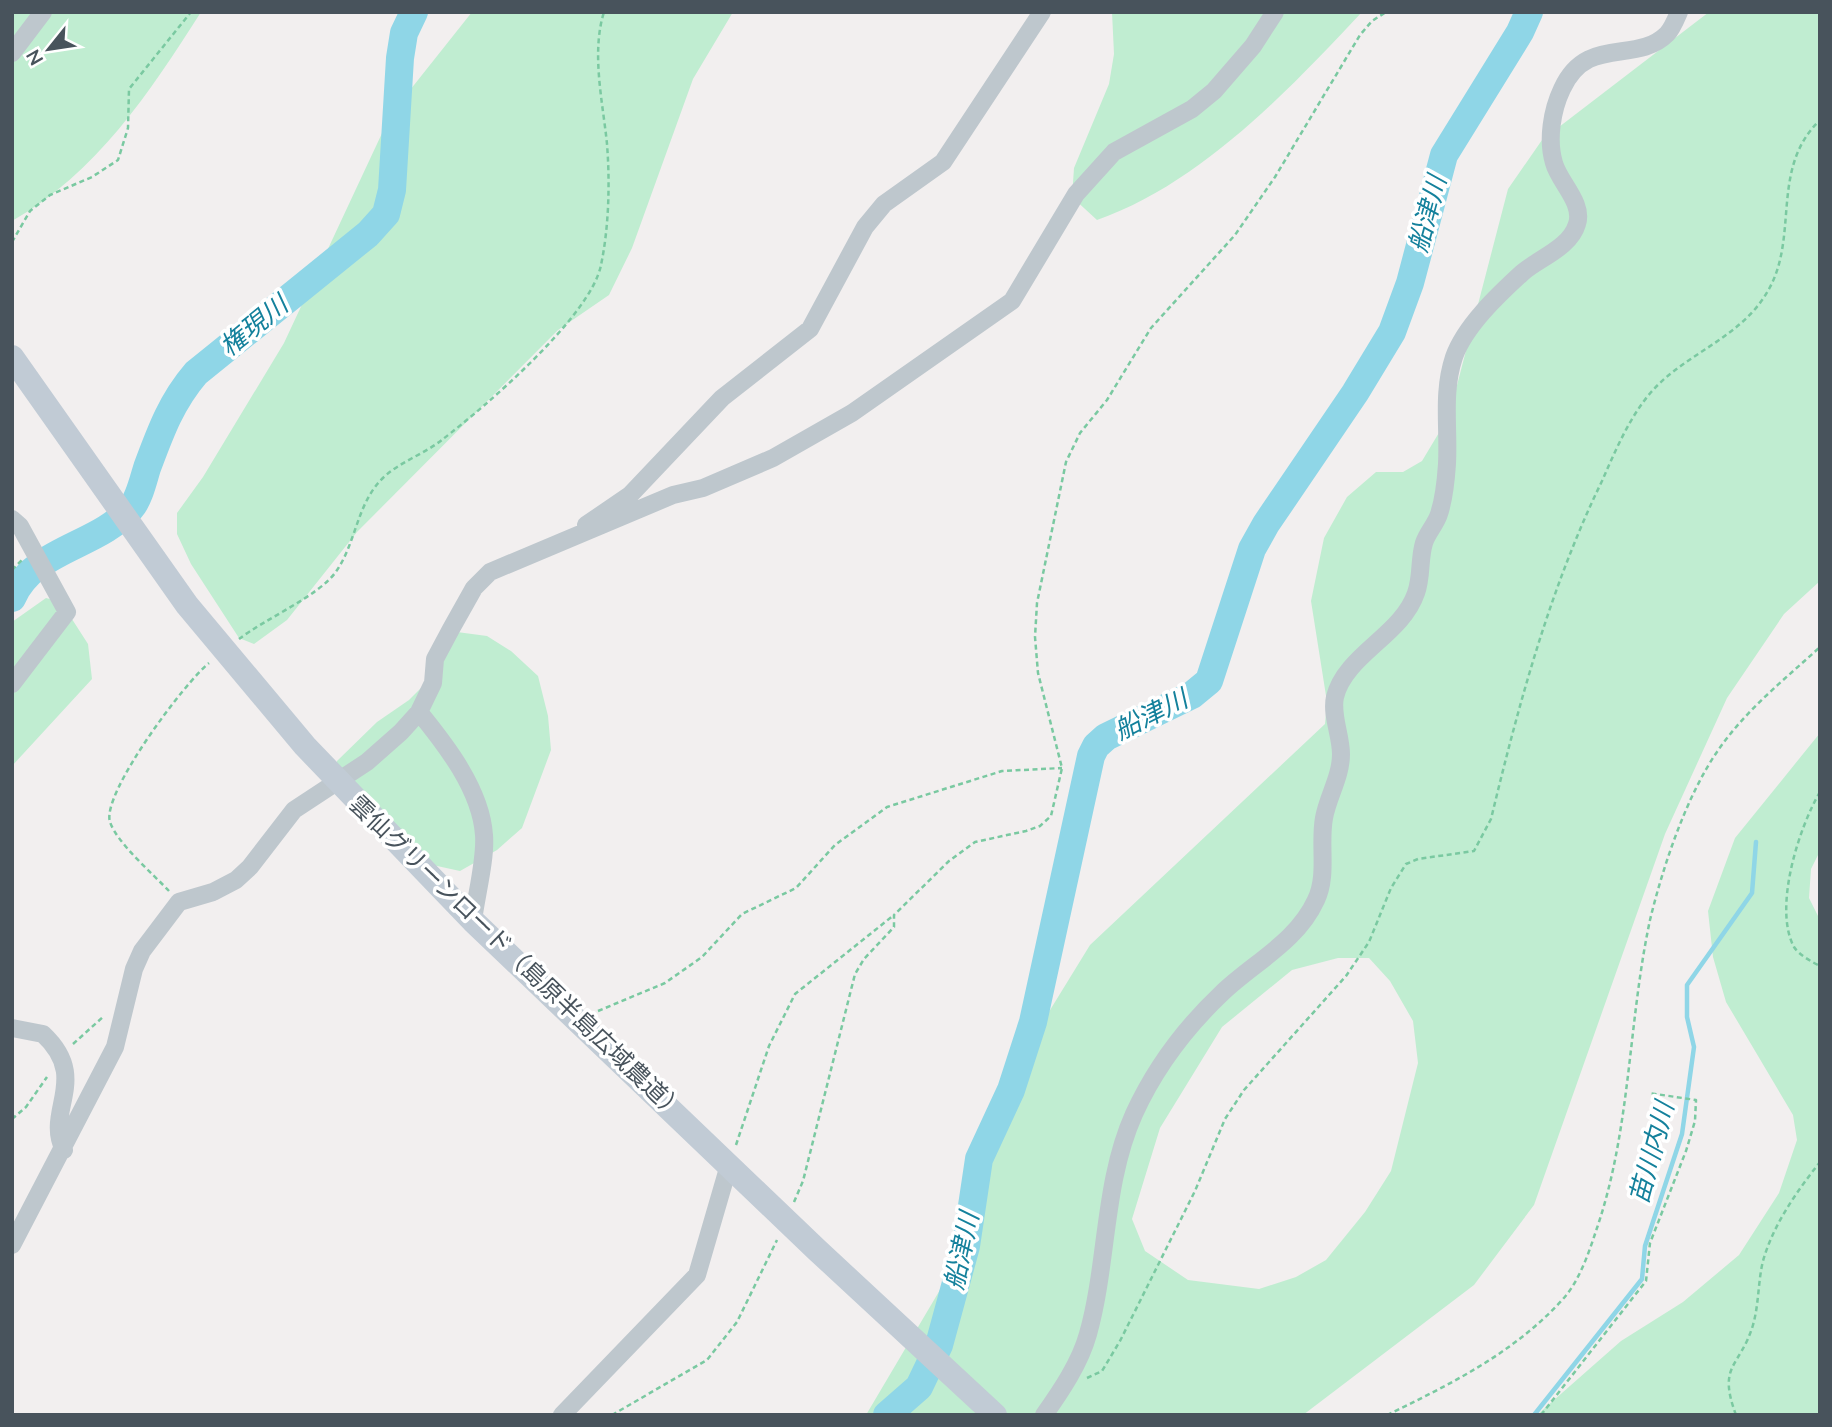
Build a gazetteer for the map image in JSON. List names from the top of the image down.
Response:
{
  "streets": {
    "street": ["雲仙グリーンロード（島原半島広域農道）"]
  },
  "water": ["船津川", "権現川", "苗川内川"],
  "north": "bottom left"
}
